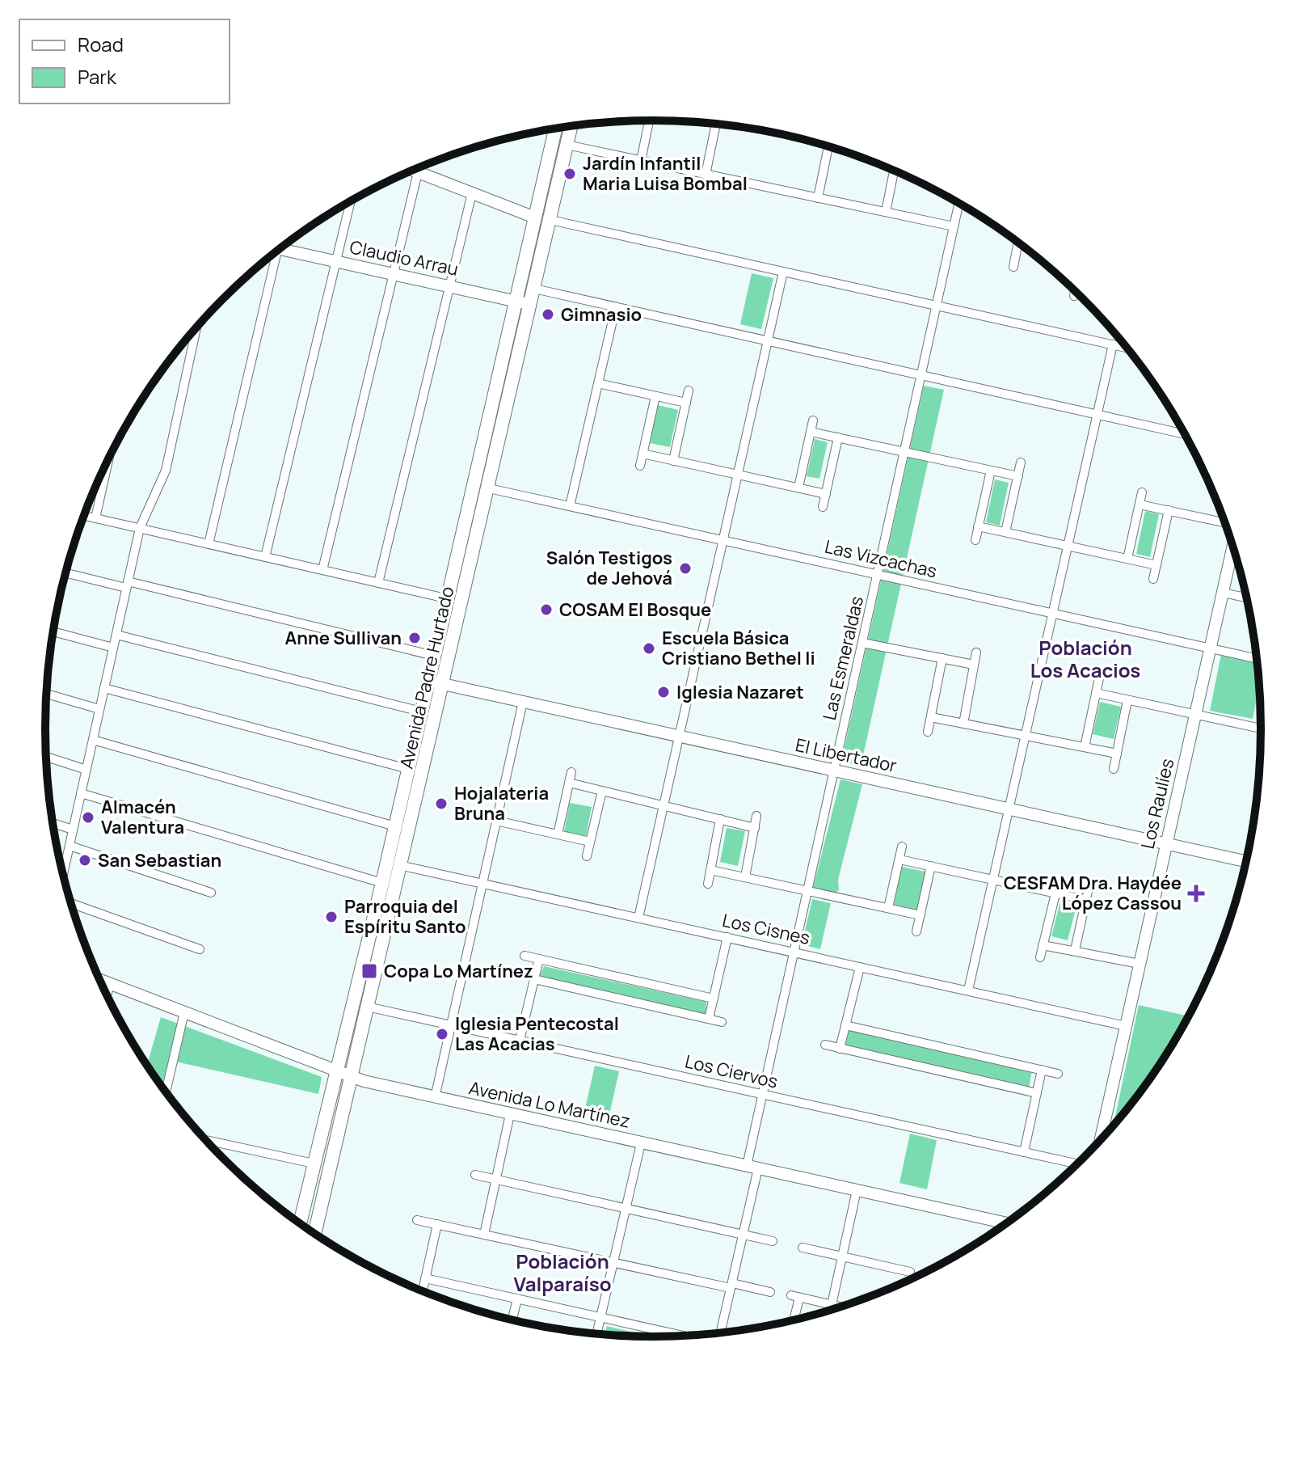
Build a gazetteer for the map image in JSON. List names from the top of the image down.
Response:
{
  "streets": {
    "main road": ["Avenida Padre Hurtado"],
    "street": [
      "Claudio Arrau",
      "Las Vizcachas",
      "Las Esmeraldas",
      "El Libertador",
      "Los Raulíes",
      "Los Cisnes",
      "Los Ciervos",
      "Avenida Lo Martínez"
    ]
  },
  "crossings": [
    ["Claudio Arrau", "Avenida Padre Hurtado"],
    ["Las Vizcachas", "Las Esmeraldas"],
    ["Las Vizcachas", "Avenida Padre Hurtado"],
    ["Las Vizcachas", "Los Raulíes"],
    ["Las Esmeraldas", "El Libertador"],
    ["Las Esmeraldas", "Los Cisnes"],
    ["Las Esmeraldas", "Los Ciervos"],
    ["Las Esmeraldas", "Avenida Lo Martínez"],
    ["Avenida Padre Hurtado", "El Libertador"],
    ["Avenida Padre Hurtado", "Los Cisnes"],
    ["Avenida Padre Hurtado", "Los Ciervos"],
    ["Avenida Padre Hurtado", "Avenida Lo Martínez"],
    ["El Libertador", "Los Raulíes"],
    ["Los Raulíes", "Los Cisnes"]
  ],
  "districts": ["Población Los Acacios", "Población Valparaíso"],
  "places": {
    "other": [
      "Jardín Infantil Maria Luisa Bombal",
      "Gimnasio",
      "Salón Testigos de Jehová",
      "COSAM El Bosque",
      "Anne Sullivan",
      "Escuela Básica Cristiano Bethel Ii",
      "Iglesia Nazaret",
      "Hojalateria Bruna",
      "Almacén Valentura",
      "San Sebastian",
      "Parroquia del Espíritu Santo",
      "Iglesia Pentecostal Las Acacias"
    ],
    "health": ["CESFAM Dra. Haydée López Cassou"],
    "transit": ["Copa Lo Martínez"]
  },
  "legend": ["Road", "Park"]
}
